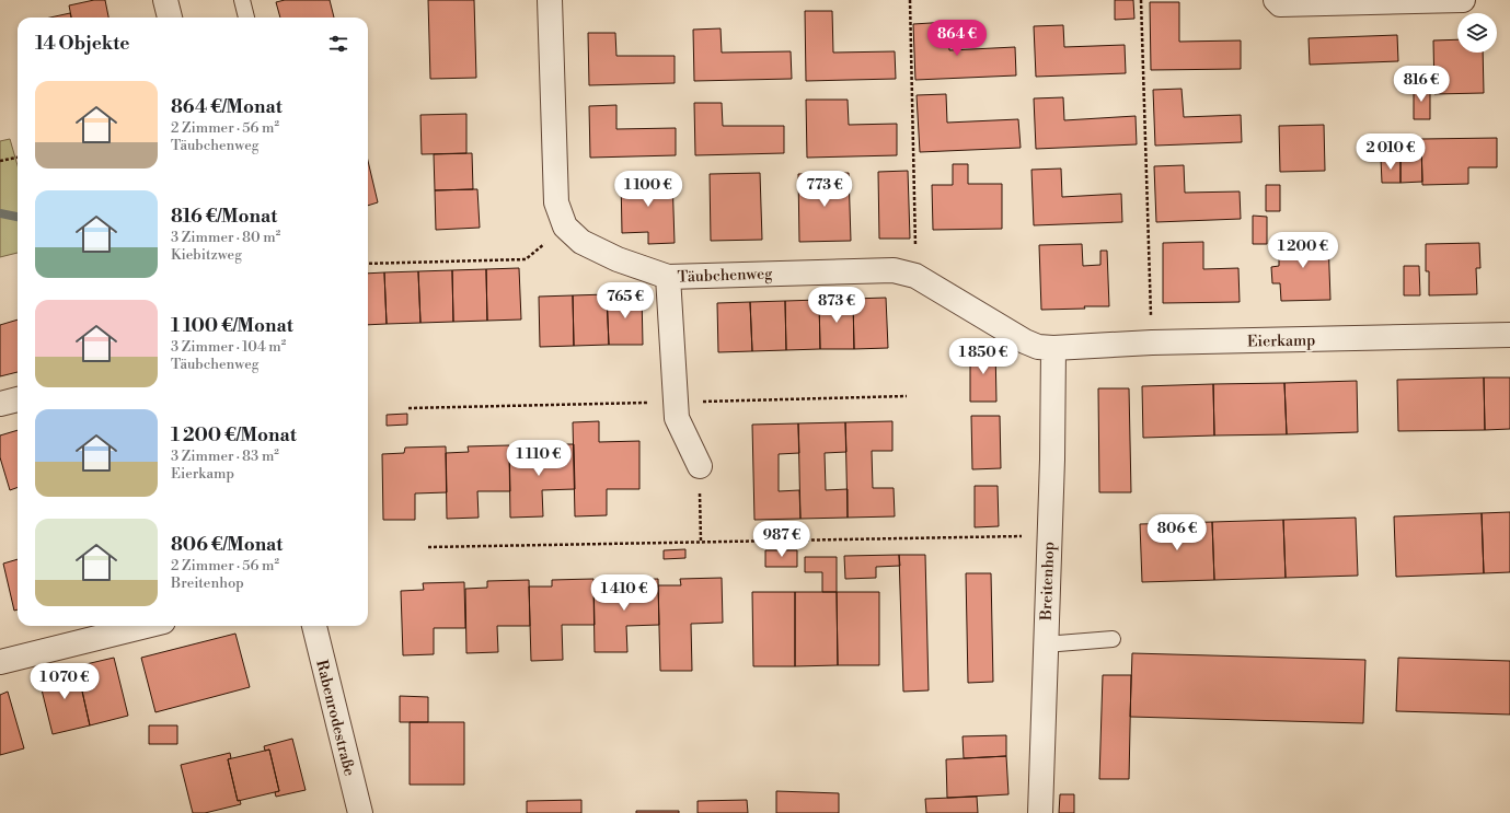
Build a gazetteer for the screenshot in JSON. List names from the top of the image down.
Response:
{
  "streets": {
    "street": [
      "Täubchenweg",
      "Eierkamp",
      "Breitenhop",
      "Rabenrodestraße"
    ]
  },
  "crossings": [
    ["Täubchenweg", "Eierkamp"],
    ["Täubchenweg", "Breitenhop"],
    ["Eierkamp", "Breitenhop"]
  ],
  "page": {
    "heading": "14 Objekte",
    "price": [
      "864 €",
      "816 €",
      "2 010 €",
      "1 100 €",
      "773 €",
      "1 200 €",
      "765 €",
      "873 €",
      "1 850 €",
      "1 110 €",
      "806 €",
      "987 €",
      "1 410 €",
      "1 070 €"
    ],
    "list": [
      {
        "name": "864 €/Monat",
        "note": "2 Zimmer · 56 m² · Täubchenweg"
      },
      {
        "name": "816 €/Monat",
        "note": "3 Zimmer · 80 m² · Kiebitzweg"
      },
      {
        "name": "1 100 €/Monat",
        "note": "3 Zimmer · 104 m² · Täubchenweg"
      },
      {
        "name": "1 200 €/Monat",
        "note": "3 Zimmer · 83 m² · Eierkamp"
      },
      {
        "name": "806 €/Monat",
        "note": "2 Zimmer · 56 m² · Breitenhop"
      }
    ]
  }
}
